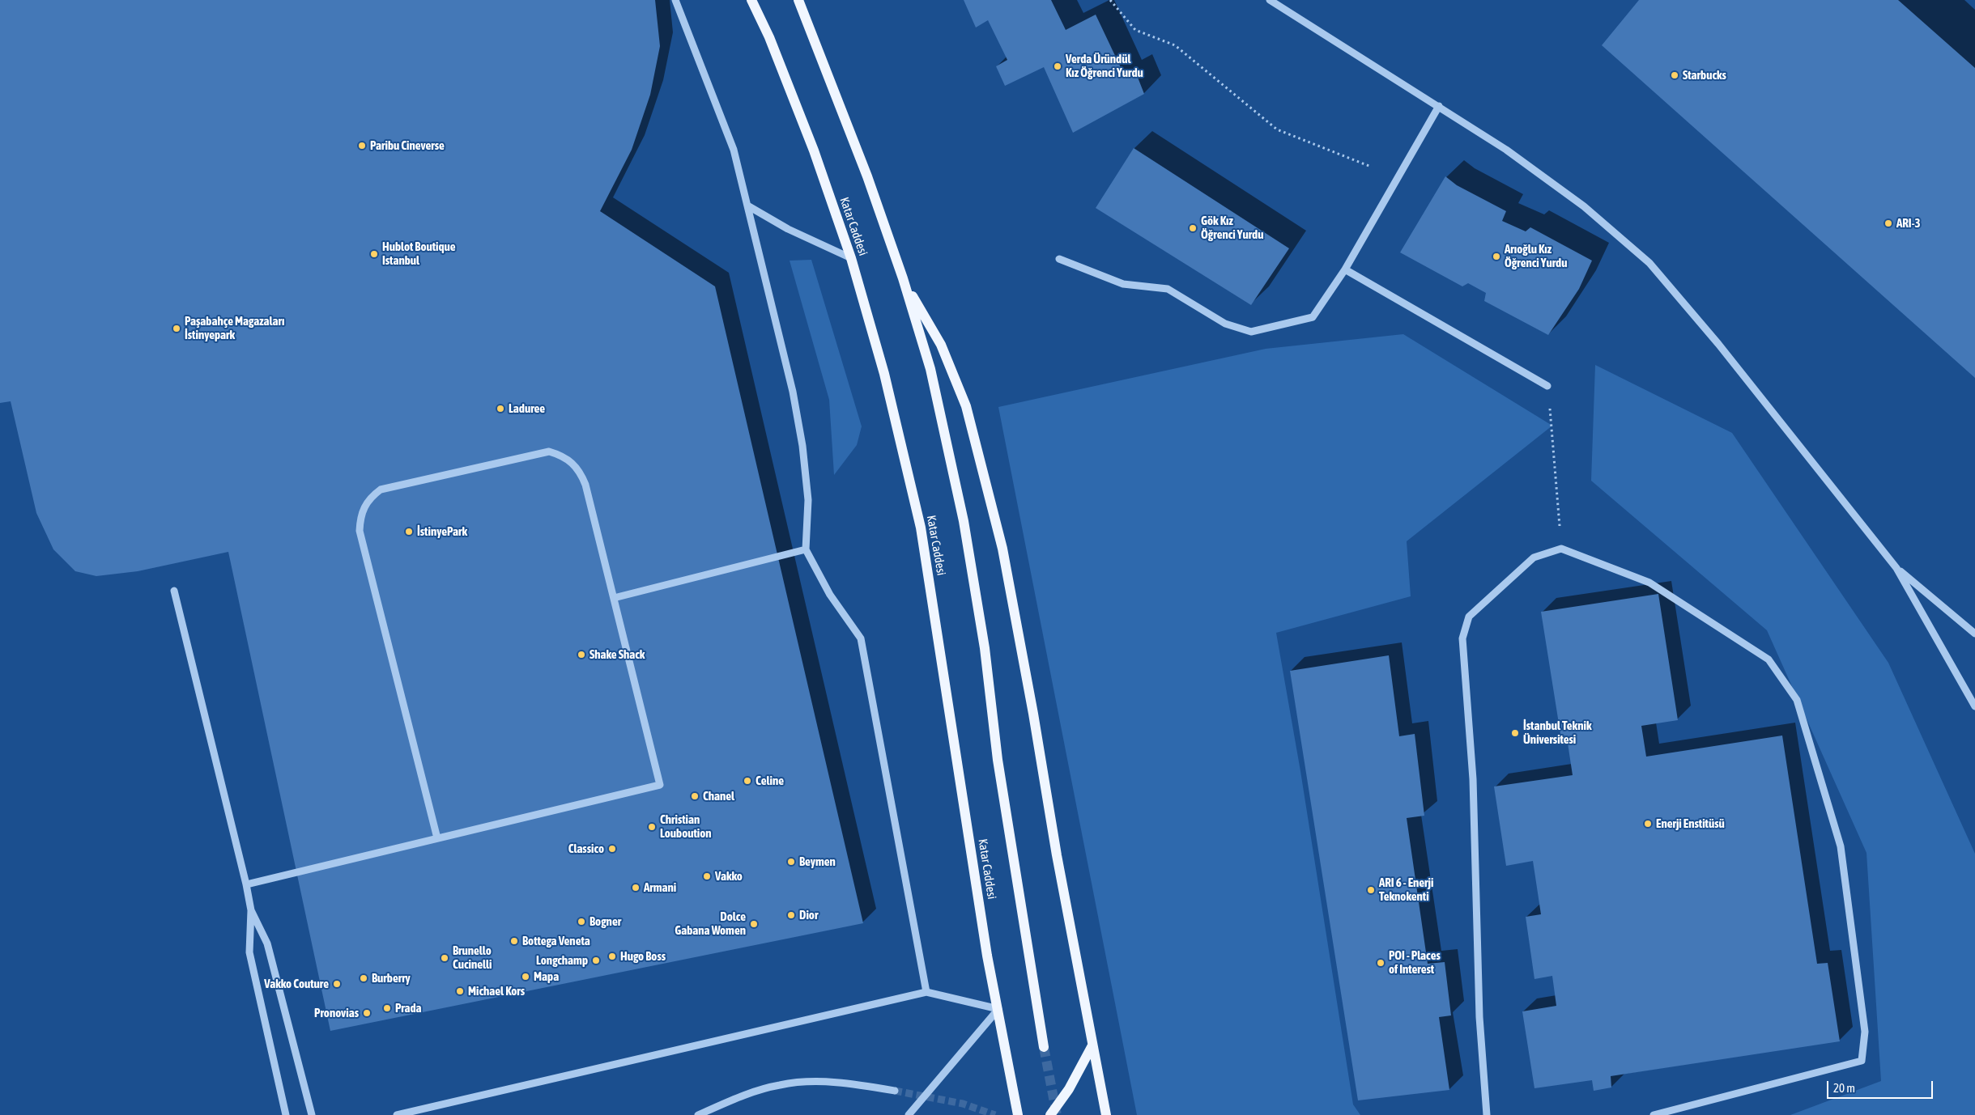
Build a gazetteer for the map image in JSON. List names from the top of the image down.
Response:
{
  "streets": {
    "main road": ["Katar Caddesi"]
  },
  "places": [
    "Verda Üründül Kız Öğrenci Yurdu",
    "Starbucks",
    "Paribu Cineverse",
    "ARI-3",
    "Gök Kız Öğrenci Yurdu",
    "Hublot Boutique Istanbul",
    "Arıoğlu Kız Öğrenci Yurdu",
    "Paşabahçe Magazaları İstinyepark",
    "Laduree",
    "İstinyePark",
    "Shake Shack",
    "İstanbul Teknik Üniversitesi",
    "Celine",
    "Chanel",
    "Enerji Enstitüsü",
    "Christian Louboution",
    "Classico",
    "Beymen",
    "Vakko",
    "Armani",
    "ARI 6 - Enerji Teknokenti",
    "Dior",
    "Bogner",
    "Dolce Gabana Women",
    "Bottega Veneta",
    "Hugo Boss",
    "Brunello Cucinelli",
    "Longchamp",
    "POI - Places of Interest",
    "Mapa",
    "Burberry",
    "Vakko Couture",
    "Michael Kors",
    "Prada",
    "Pronovias"
  ],
  "scale_bar": "20 m"
}
